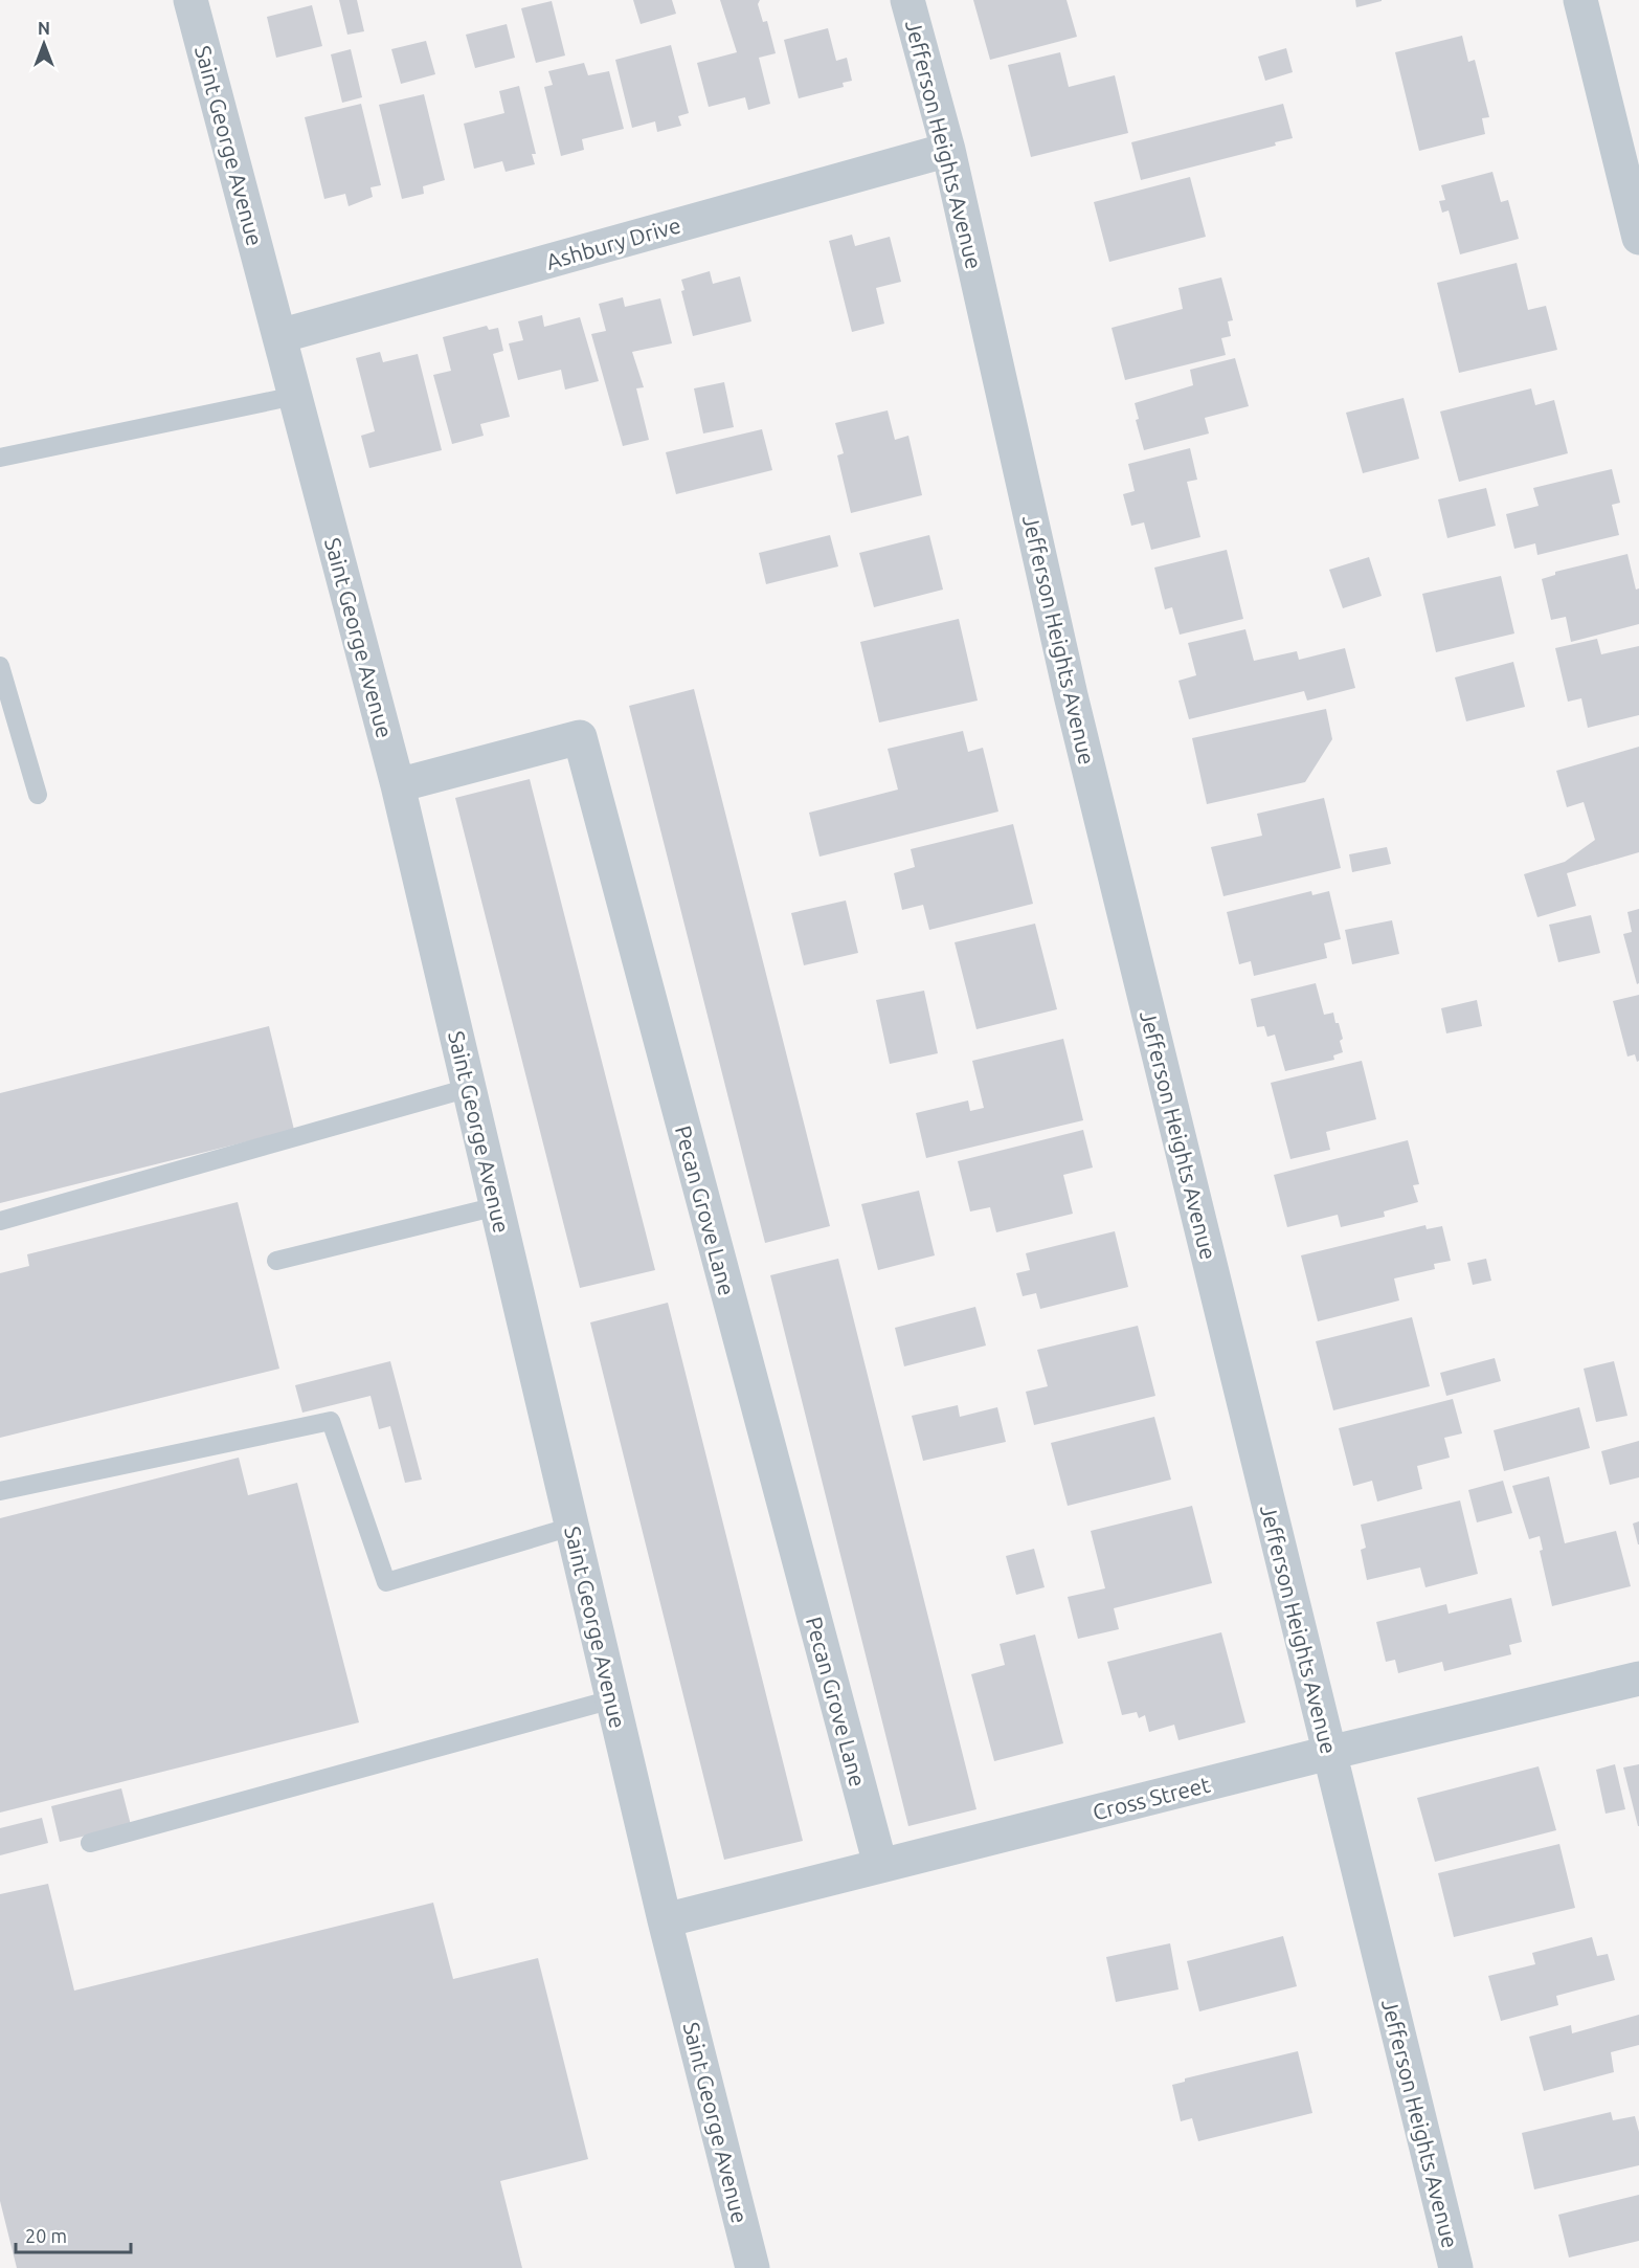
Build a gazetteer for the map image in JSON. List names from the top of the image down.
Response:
{
  "streets": {
    "street": [
      "Jefferson Heights Avenue",
      "Saint George Avenue",
      "Ashbury Drive",
      "Pecan Grove Lane",
      "Cross Street"
    ]
  },
  "crossings": [
    ["Jefferson Heights Avenue", "Ashbury Drive"],
    ["Jefferson Heights Avenue", "Cross Street"],
    ["Saint George Avenue", "Ashbury Drive"],
    ["Saint George Avenue", "Pecan Grove Lane"],
    ["Saint George Avenue", "Cross Street"],
    ["Pecan Grove Lane", "Cross Street"]
  ],
  "scale_bar": "20 m",
  "north": "top"
}
